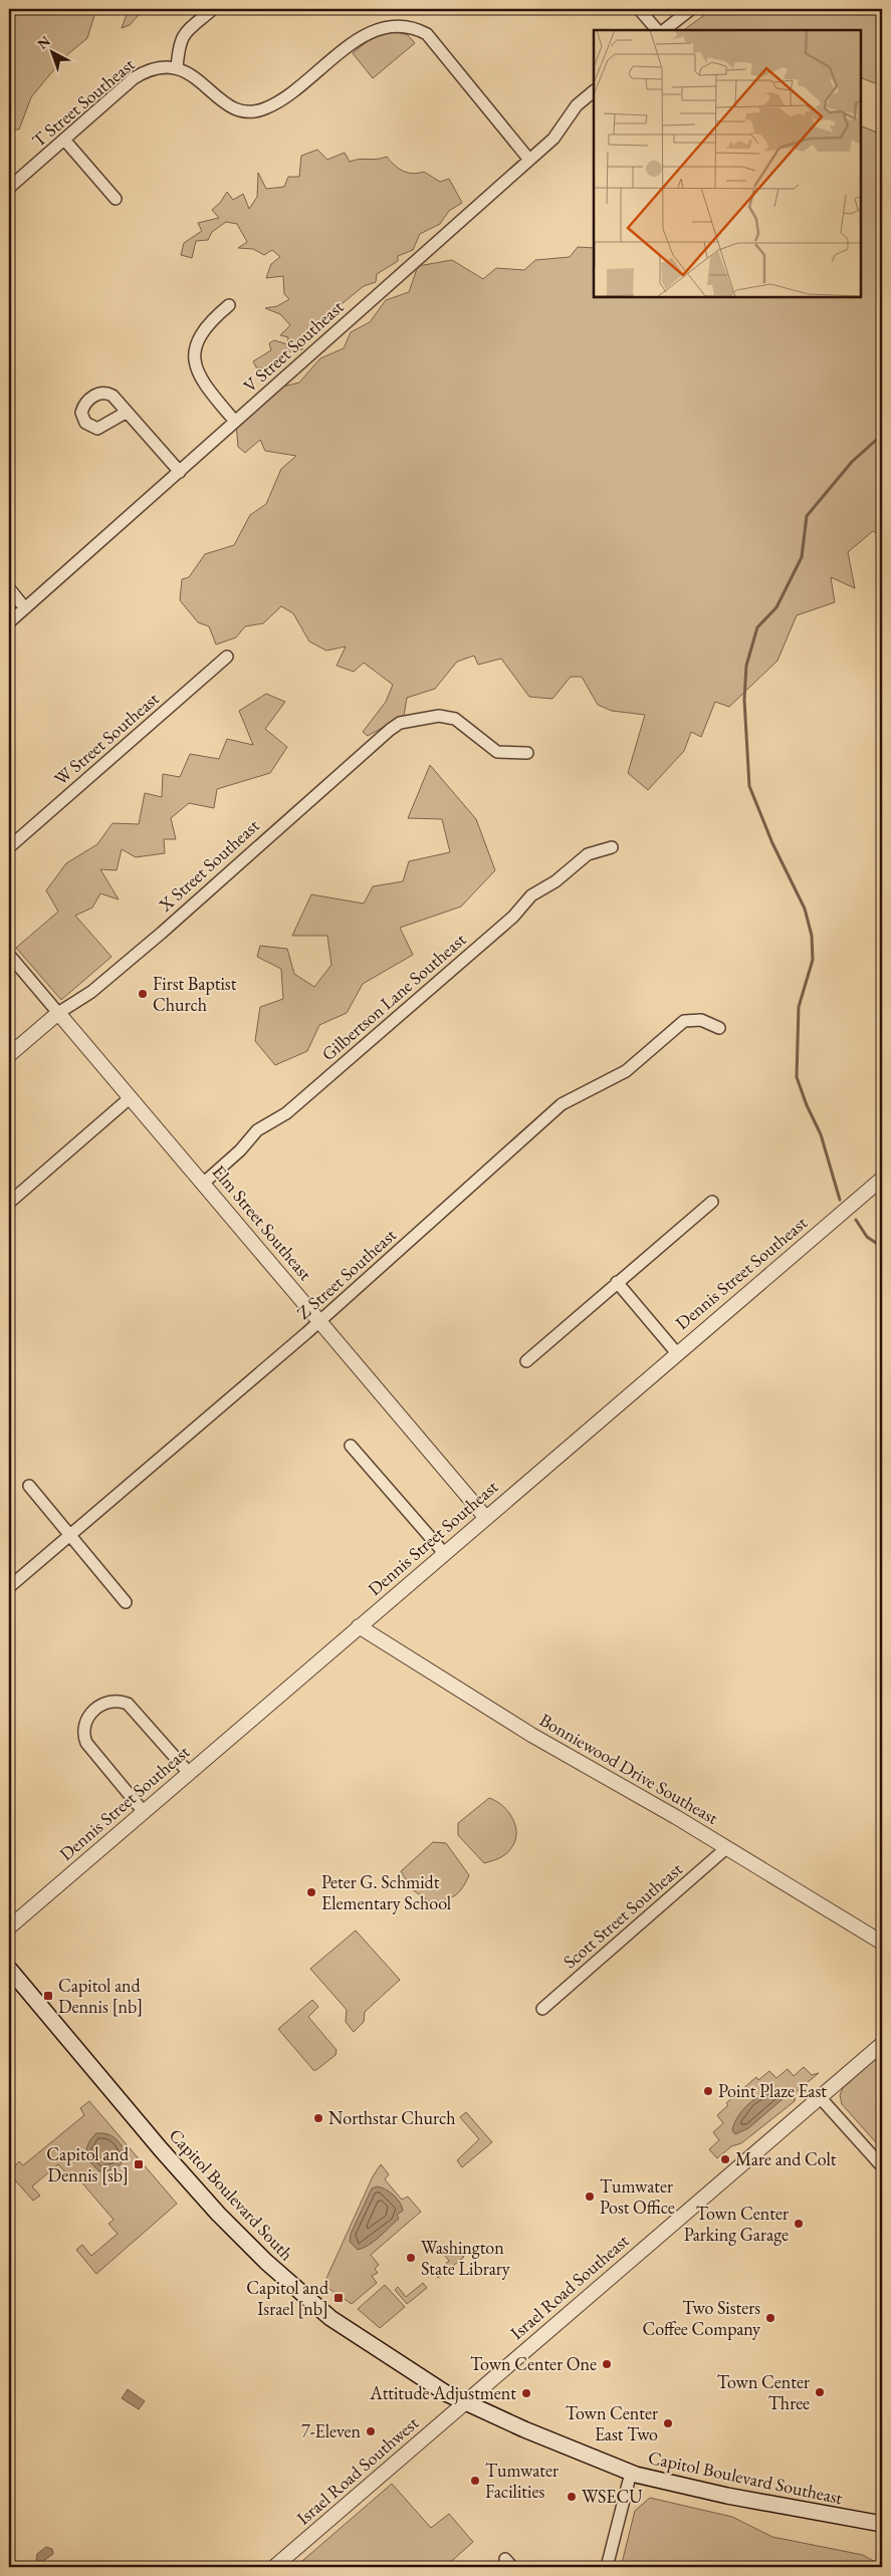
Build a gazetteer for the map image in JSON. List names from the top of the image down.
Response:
{
  "streets": {
    "main road": ["Capitol Boulevard South", "Capitol Boulevard Southeast"],
    "street": [
      "T Street Southeast",
      "V Street Southeast",
      "W Street Southeast",
      "X Street Southeast",
      "Gilbertson Lane Southeast",
      "Elm Street Southeast",
      "Dennis Street Southeast",
      "Z Street Southeast",
      "Bonniewood Drive Southeast",
      "Scott Street Southeast",
      "Israel Road Southeast",
      "Israel Road Southwest"
    ]
  },
  "crossings": [
    ["T Street Southeast", "V Street Southeast"],
    ["X Street Southeast", "Elm Street Southeast"],
    ["Gilbertson Lane Southeast", "Elm Street Southeast"],
    ["Elm Street Southeast", "Dennis Street Southeast"],
    ["Elm Street Southeast", "Z Street Southeast"],
    ["Dennis Street Southeast", "Bonniewood Drive Southeast"],
    ["Bonniewood Drive Southeast", "Scott Street Southeast"],
    ["Capitol Boulevard South", "Israel Road Southeast"],
    ["Capitol Boulevard South", "Israel Road Southwest"],
    ["Capitol Boulevard South", "Capitol Boulevard Southeast"],
    ["Israel Road Southeast", "Israel Road Southwest"],
    ["Israel Road Southeast", "Capitol Boulevard Southeast"],
    ["Israel Road Southwest", "Capitol Boulevard Southeast"]
  ],
  "places": {
    "other": [
      "First Baptist Church",
      "Peter G. Schmidt Elementary School",
      "Point Plaze East",
      "Northstar Church",
      "Mare and Colt",
      "Tumwater Post Office",
      "Town Center Parking Garage",
      "Washington State Library",
      "Two Sisters Coffee Company",
      "Town Center One",
      "Town Center Three",
      "Attitude Adjustment",
      "Town Center East Two",
      "7-Eleven",
      "Tumwater Facilities",
      "WSECU"
    ],
    "transit": ["Capitol and Dennis [nb]", "Capitol and Dennis [sb]", "Capitol and Israel [nb]"]
  },
  "north": "top left"
}
